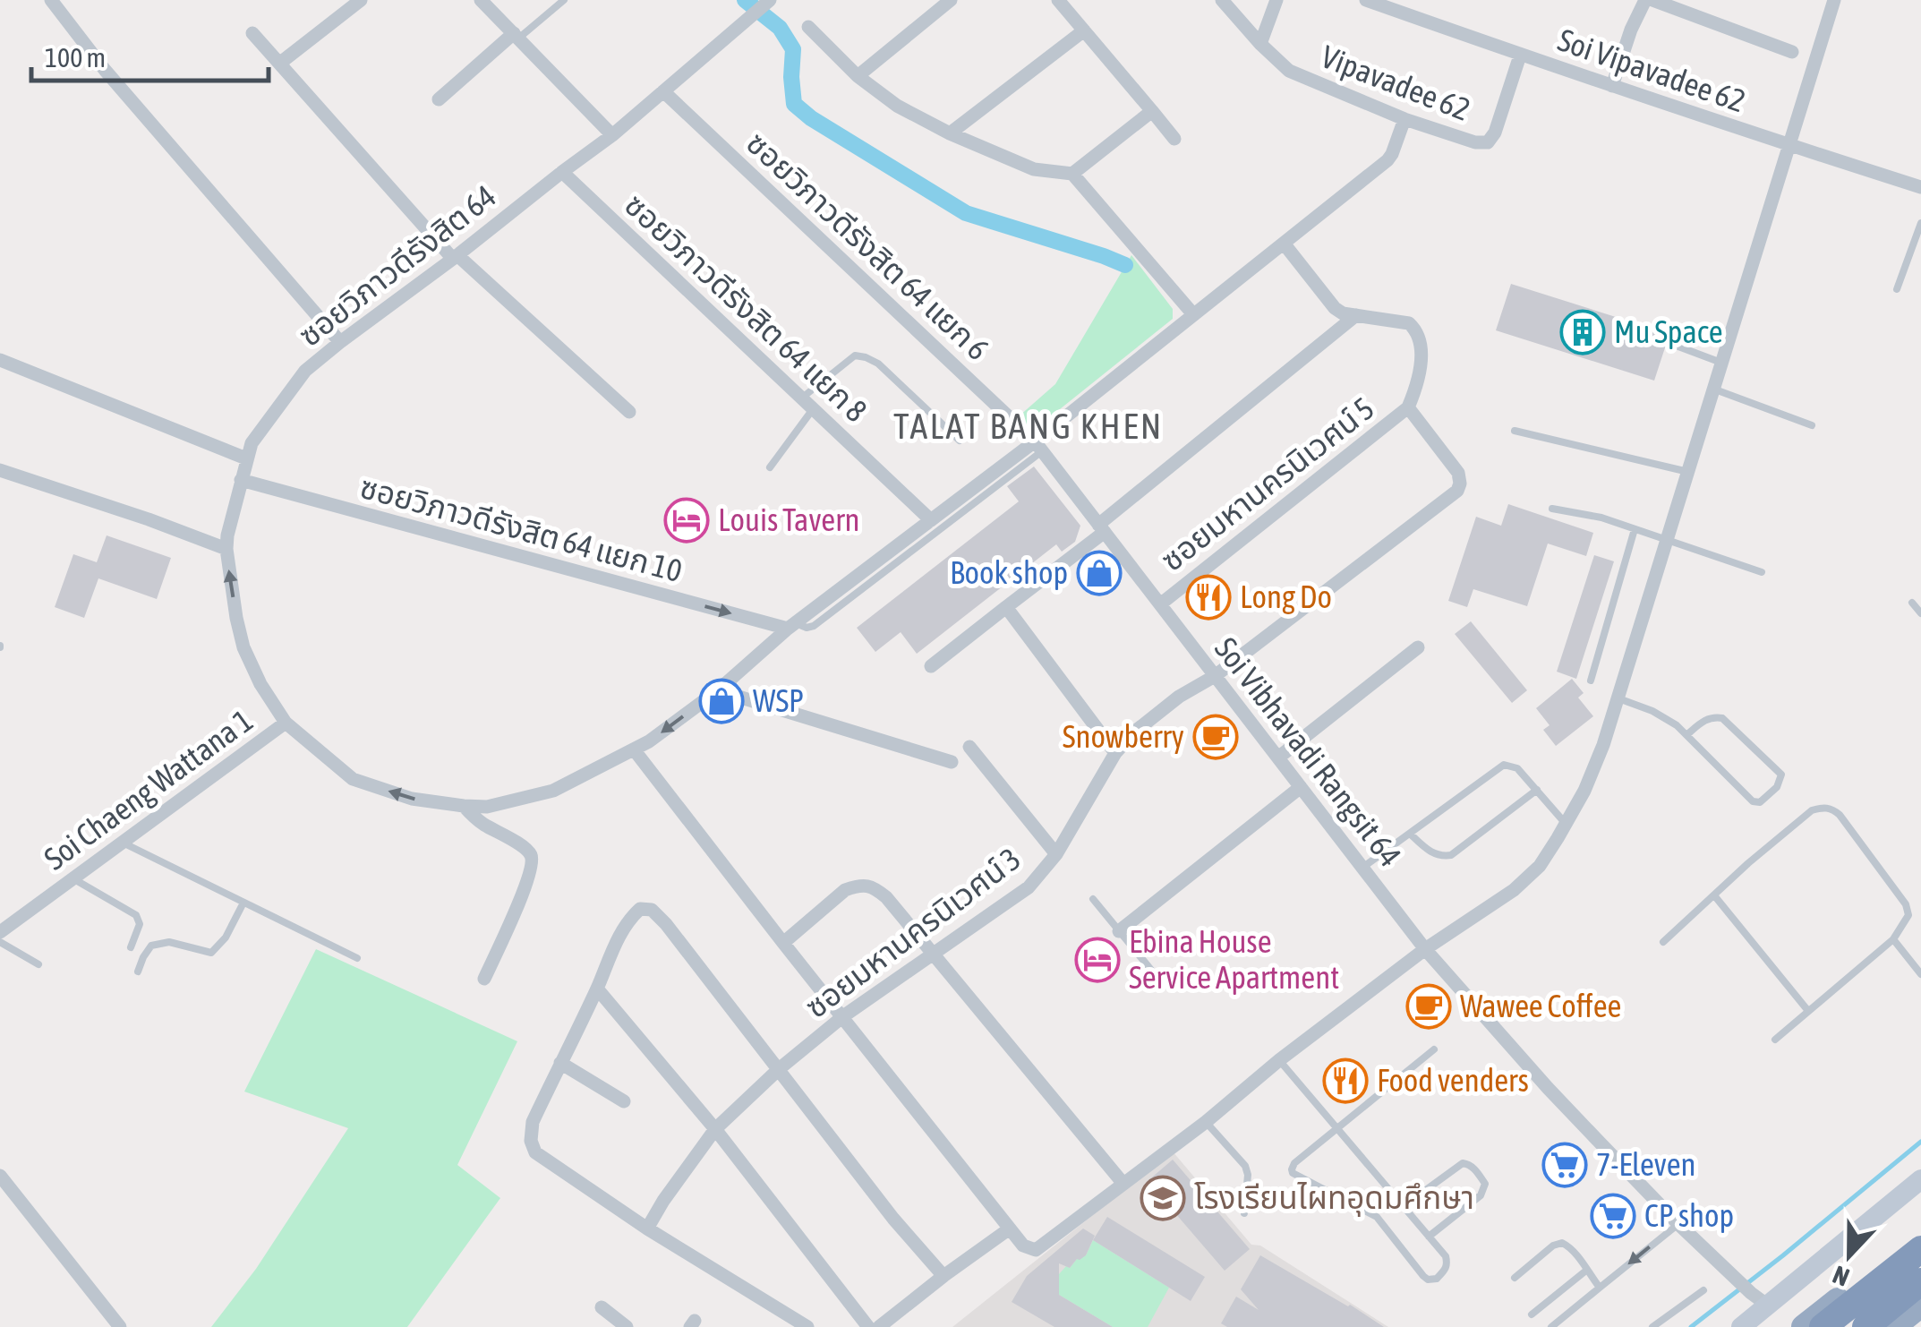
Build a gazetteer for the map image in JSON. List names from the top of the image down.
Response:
{
  "streets": {
    "street": [
      "Soi Vipavadee 62",
      "Vipavadee 62",
      "ซอยวิภาวดีรังสิต 64 แยก 6",
      "ซอยวิภาวดีรังสิต 64",
      "ซอยวิภาวดีรังสิต 64 แยก 8",
      "ซอยมหานครนิเวศน์ 5",
      "ซอยวิภาวดีรังสิต 64 แยก 10",
      "Soi Vibhavadi Rangsit 64",
      "Soi Chaeng Wattana 1",
      "ซอยมหานครนิเวศน์ 3"
    ]
  },
  "crossings": [
    ["Soi Vipavadee 62", "Vipavadee 62"],
    ["ซอยวิภาวดีรังสิต 64 แยก 6", "ซอยวิภาวดีรังสิต 64"],
    ["ซอยวิภาวดีรังสิต 64 แยก 6", "Soi Vibhavadi Rangsit 64"],
    ["ซอยวิภาวดีรังสิต 64", "ซอยวิภาวดีรังสิต 64 แยก 8"],
    ["ซอยวิภาวดีรังสิต 64", "ซอยวิภาวดีรังสิต 64 แยก 10"],
    ["ซอยวิภาวดีรังสิต 64", "Soi Chaeng Wattana 1"],
    ["ซอยมหานครนิเวศน์ 5", "Soi Vibhavadi Rangsit 64"],
    ["ซอยมหานครนิเวศน์ 5", "ซอยมหานครนิเวศน์ 3"],
    ["Soi Vibhavadi Rangsit 64", "ซอยมหานครนิเวศน์ 3"]
  ],
  "one_way": ["ซอยวิภาวดีรังสิต 64 แยก 10"],
  "districts": ["TALAT BANG KHEN"],
  "places": {
    "building": ["Mu Space"],
    "hotel": ["Louis Tavern", "Ebina House Service Apartment"],
    "shop": ["Book shop", "WSP"],
    "restaurant": ["Long Do", "Food venders"],
    "cafe": ["Snowberry", "Wawee Coffee"],
    "supermarket": ["7-Eleven", "CP shop"],
    "school or university": ["โรงเรียนไผทอุดมศึกษา"]
  },
  "scale_bar": "100 m",
  "north": "bottom"
}
